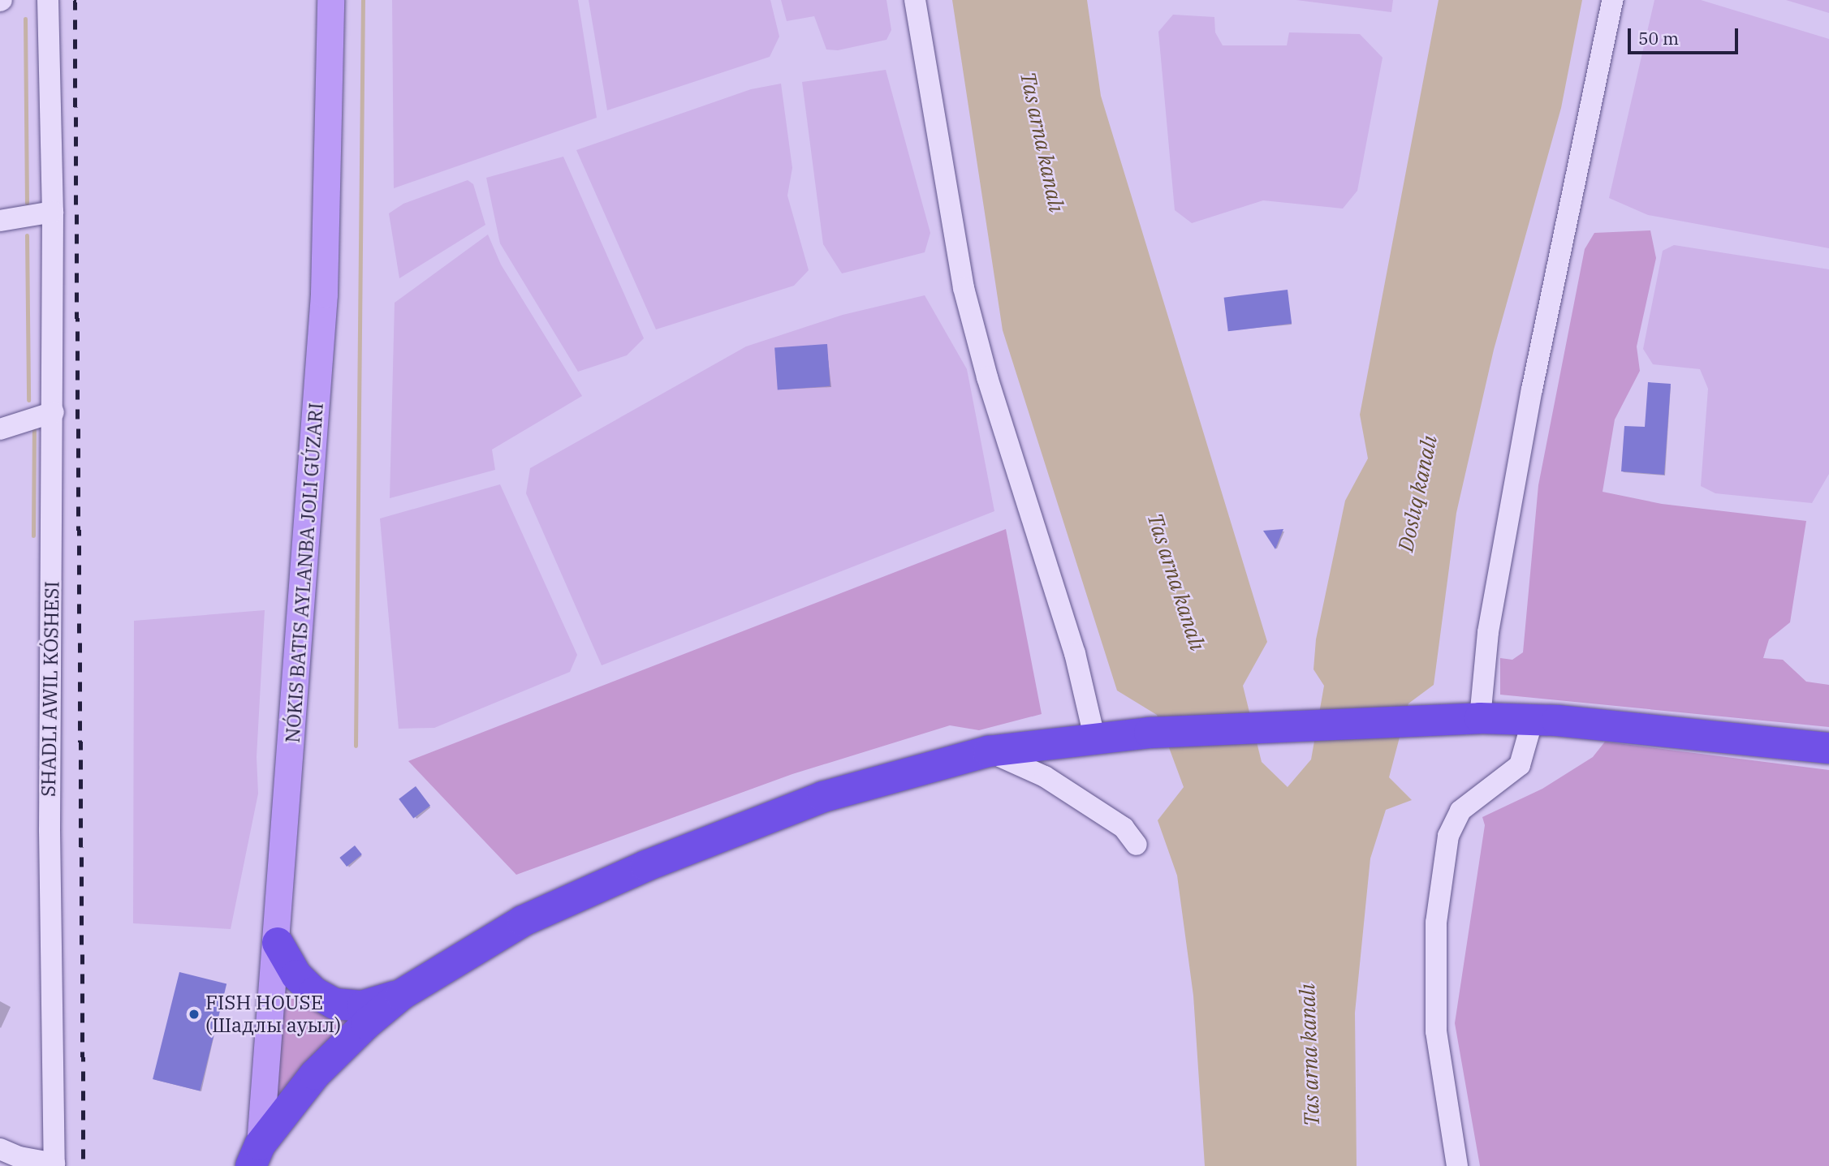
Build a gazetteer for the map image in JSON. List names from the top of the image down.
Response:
{
  "water": ["Tas arna kanalı", "Doslıq kanalı"],
  "places": ["FISH HOUSE (Шадлы ауыл)"],
  "scale_bar": "50 m"
}
